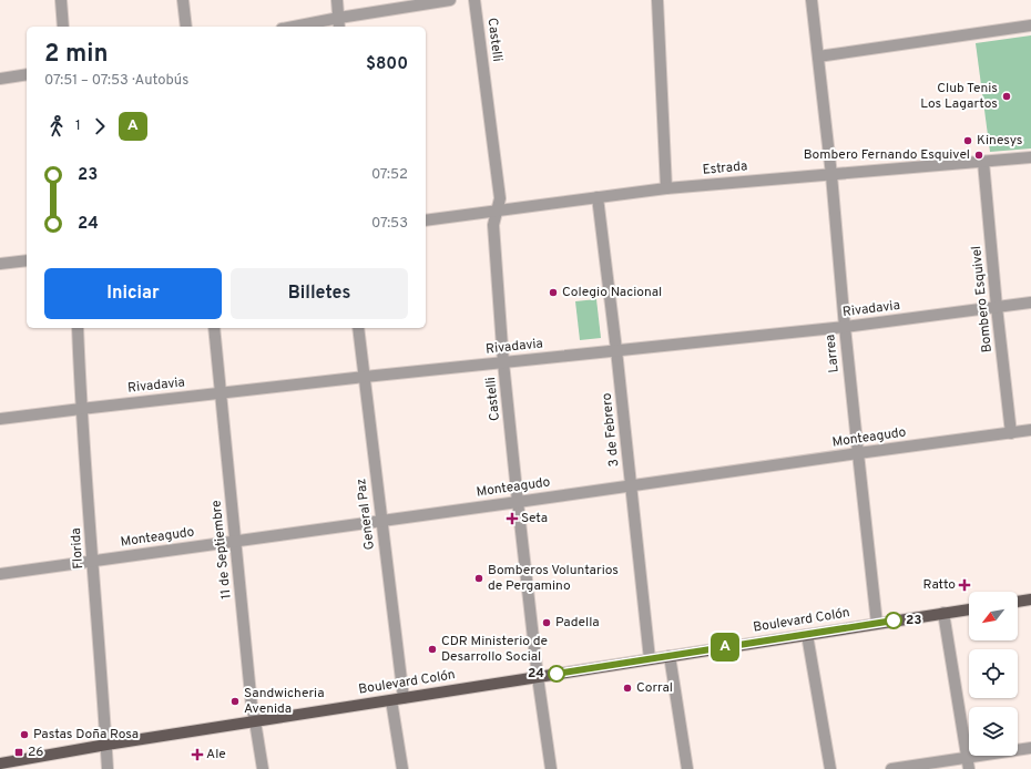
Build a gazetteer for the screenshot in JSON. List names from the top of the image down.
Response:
{
  "streets": {
    "main road": ["Boulevard Colón"],
    "street": [
      "Castelli",
      "Estrada",
      "Bombero Esquivel",
      "Rivadavia",
      "Larrea",
      "3 de Febrero",
      "Monteagudo",
      "General Paz",
      "Florida",
      "11 de Septiembre"
    ]
  },
  "crossings": [
    ["Castelli", "Estrada"],
    ["Castelli", "Rivadavia"],
    ["Castelli", "Monteagudo"],
    ["Castelli", "Boulevard Colón"],
    ["Estrada", "Bombero Esquivel"],
    ["Estrada", "Larrea"],
    ["Estrada", "3 de Febrero"],
    ["Bombero Esquivel", "Rivadavia"],
    ["Bombero Esquivel", "Monteagudo"],
    ["Rivadavia", "Larrea"],
    ["Rivadavia", "3 de Febrero"],
    ["Rivadavia", "General Paz"],
    ["Rivadavia", "Florida"],
    ["Rivadavia", "11 de Septiembre"],
    ["Larrea", "Monteagudo"],
    ["Larrea", "Boulevard Colón"],
    ["3 de Febrero", "Monteagudo"],
    ["3 de Febrero", "Boulevard Colón"],
    ["Monteagudo", "General Paz"],
    ["Monteagudo", "Florida"],
    ["Monteagudo", "11 de Septiembre"],
    ["General Paz", "Boulevard Colón"],
    ["Florida", "Boulevard Colón"],
    ["11 de Septiembre", "Boulevard Colón"]
  ],
  "places": {
    "other": [
      "Club Tenis Los Lagartos",
      "Kinesys",
      "Bombero Fernando Esquivel",
      "Colegio Nacional",
      "Bomberos Voluntarios de Pergamino",
      "23",
      "Padella",
      "CDR Ministerio de Desarrollo Social",
      "24",
      "Corral",
      "Sandwicheria Avenida",
      "Pastas Doña Rosa"
    ],
    "health": ["Seta", "Ratto", "Ale"],
    "transit": ["26"]
  },
  "lines": ["bus line A"],
  "north": "bottom left",
  "page": {
    "on_map": "A",
    "heading": ["2 min", "07:51 – 07:53 · Autobús", "$800"],
    "legs": ["1", "A"],
    "list": [
      {
        "name": "23",
        "value": "07:52"
      },
      {
        "name": "24",
        "value": "07:53"
      }
    ],
    "buttons": ["Iniciar", "Billetes"]
  }
}
